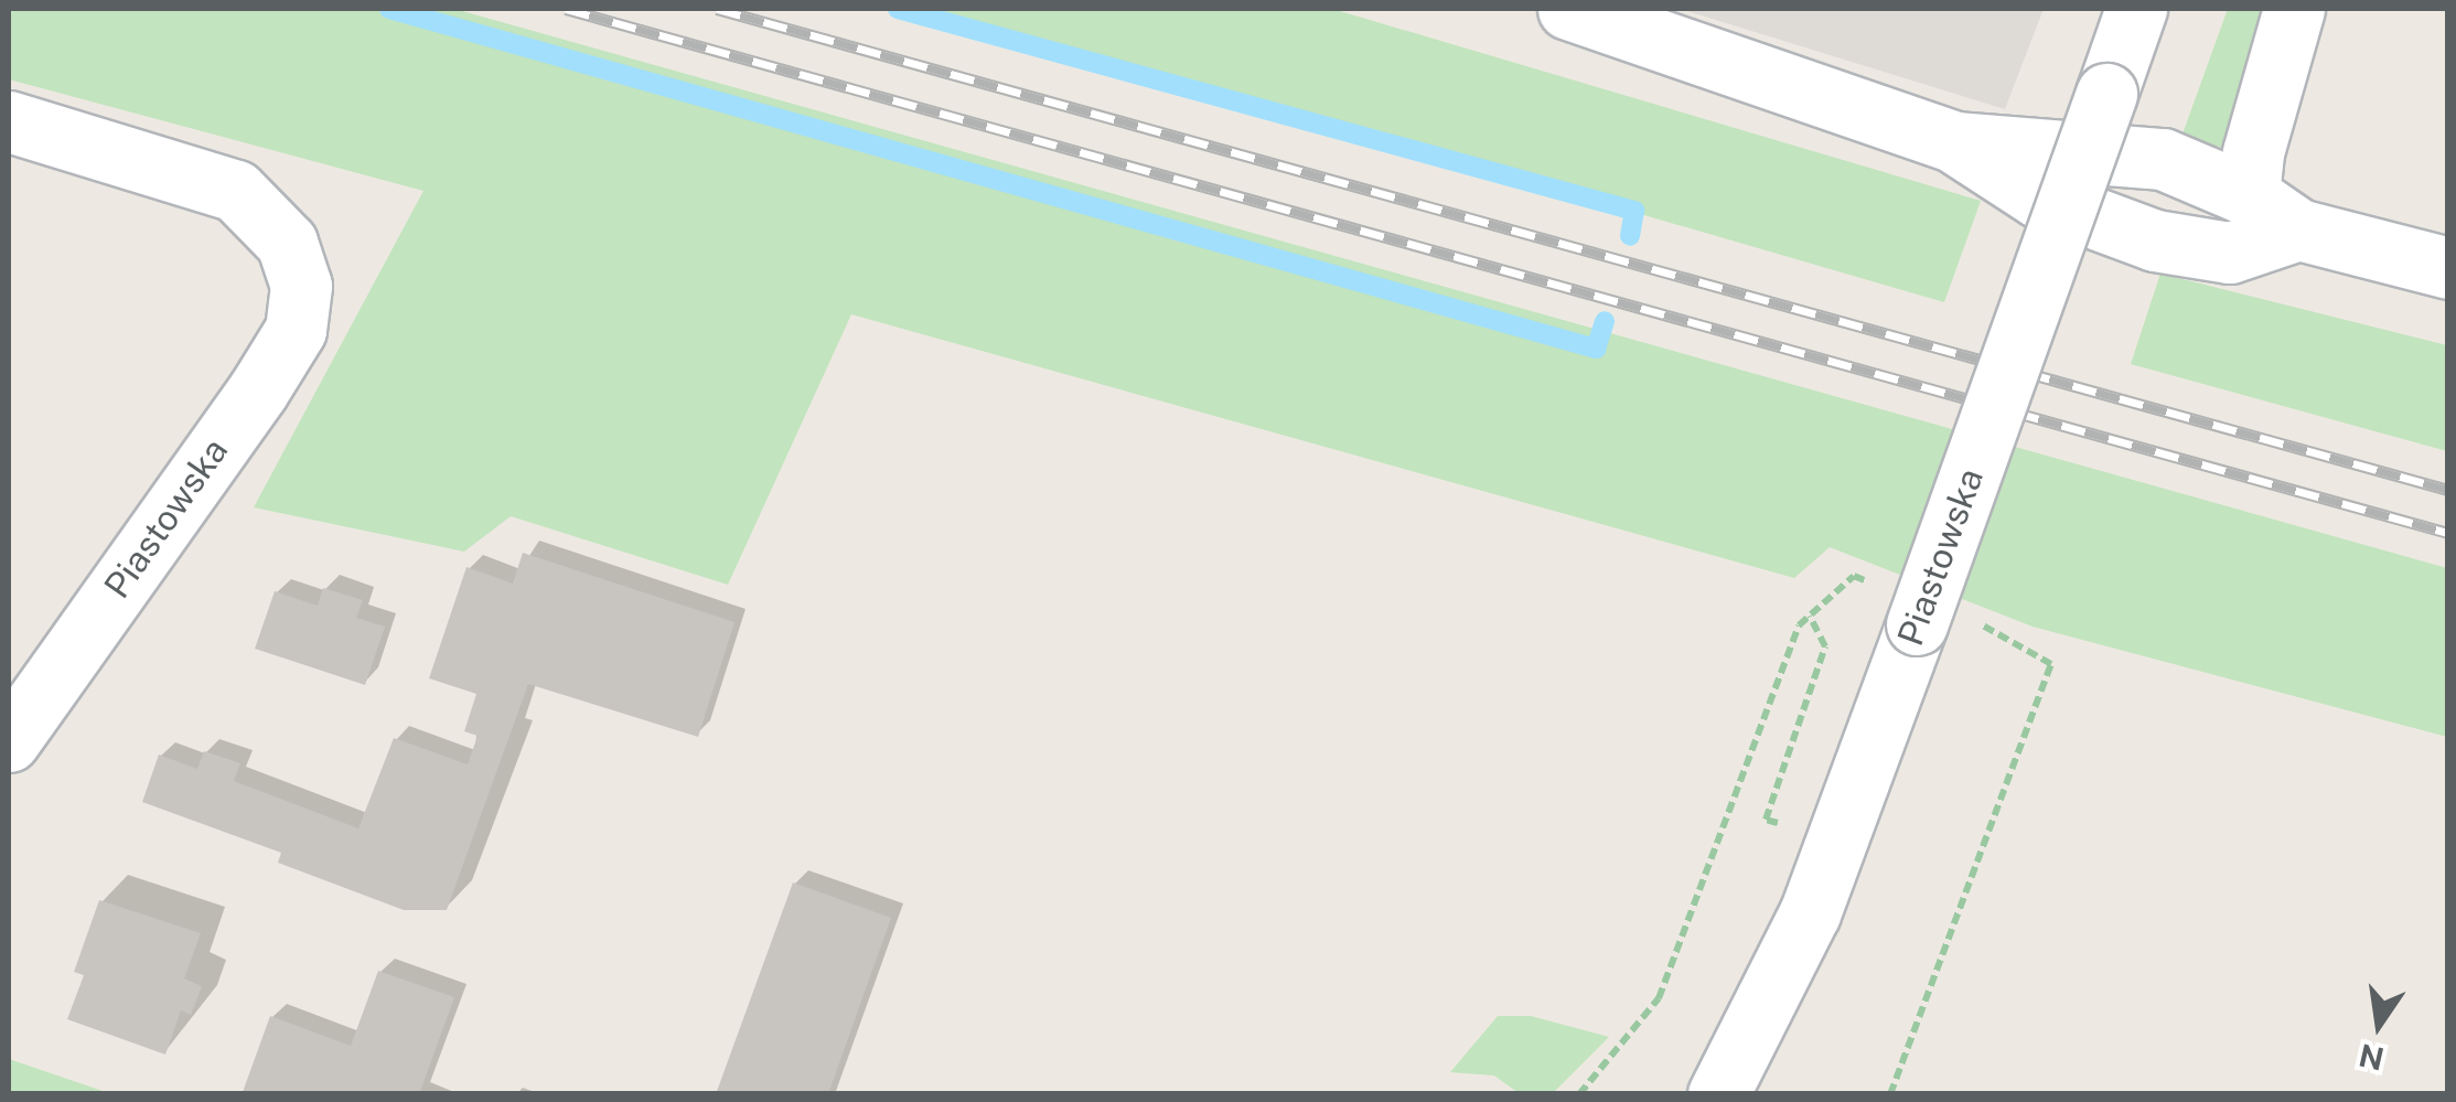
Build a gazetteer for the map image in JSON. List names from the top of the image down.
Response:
{
  "streets": {
    "street": ["Piastowska"]
  },
  "north": "bottom"
}
